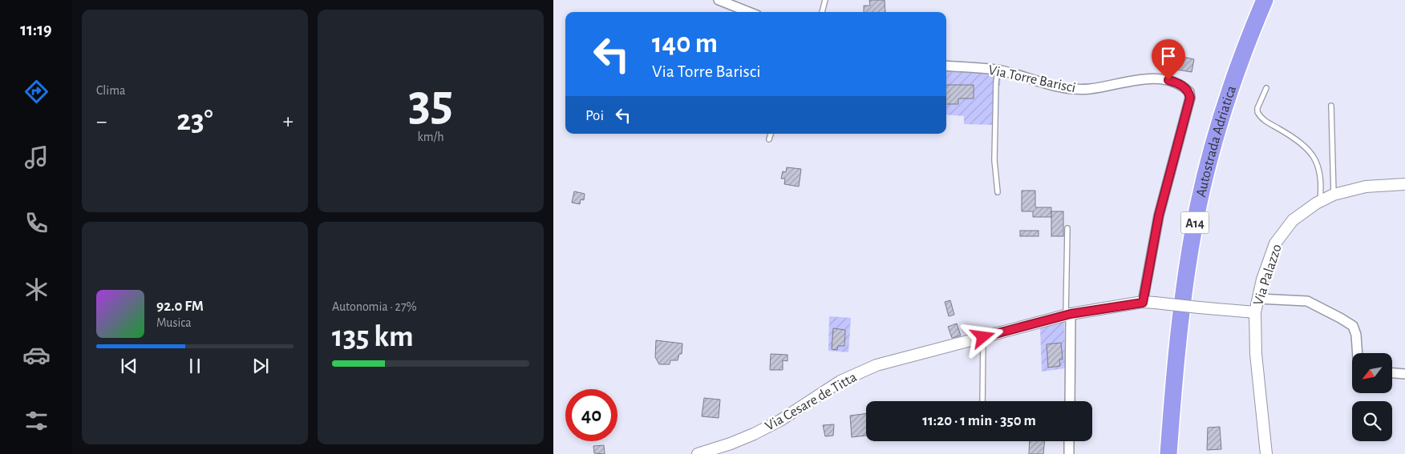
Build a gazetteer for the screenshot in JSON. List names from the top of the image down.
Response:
{
  "streets": {
    "highway": ["Autostrada Adriatica", "A14"],
    "street": ["Via Torre Barisci", "Via Palazzo", "Via Cesare de Titta"]
  },
  "crossings": [
    ["Via Torre Barisci", "Via Cesare de Titta"],
    ["Via Palazzo", "Via Cesare de Titta"]
  ],
  "north": "bottom left",
  "page": {
    "tabs": "11:19",
    "tile": [
      "Clima",
      ["35", "km/h"],
      ["Autonomia · 27%", "135 km"]
    ],
    "turn": ["140 m", "Via Torre Barisci"],
    "then": "Poi",
    "heat": ["−", "23°", "+"],
    "song": ["92.0 FM", "Musica"],
    "limit": "40",
    "trip": "11:20 · 1 min · 350 m"
  }
}
